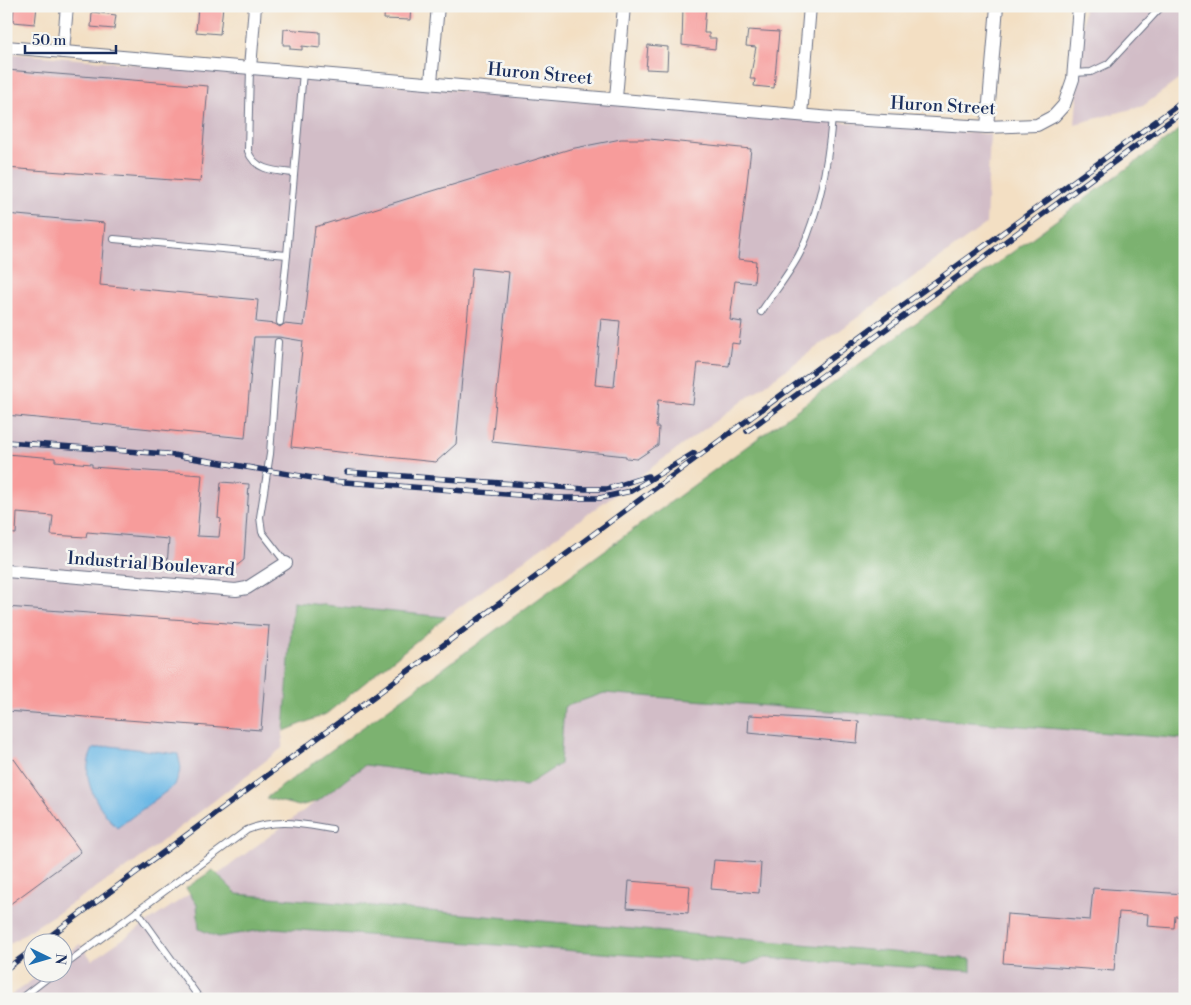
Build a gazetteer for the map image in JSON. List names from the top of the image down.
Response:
{
  "streets": {
    "street": ["Huron Street", "Industrial Boulevard"]
  },
  "scale_bar": "50 m",
  "north": "right"
}
